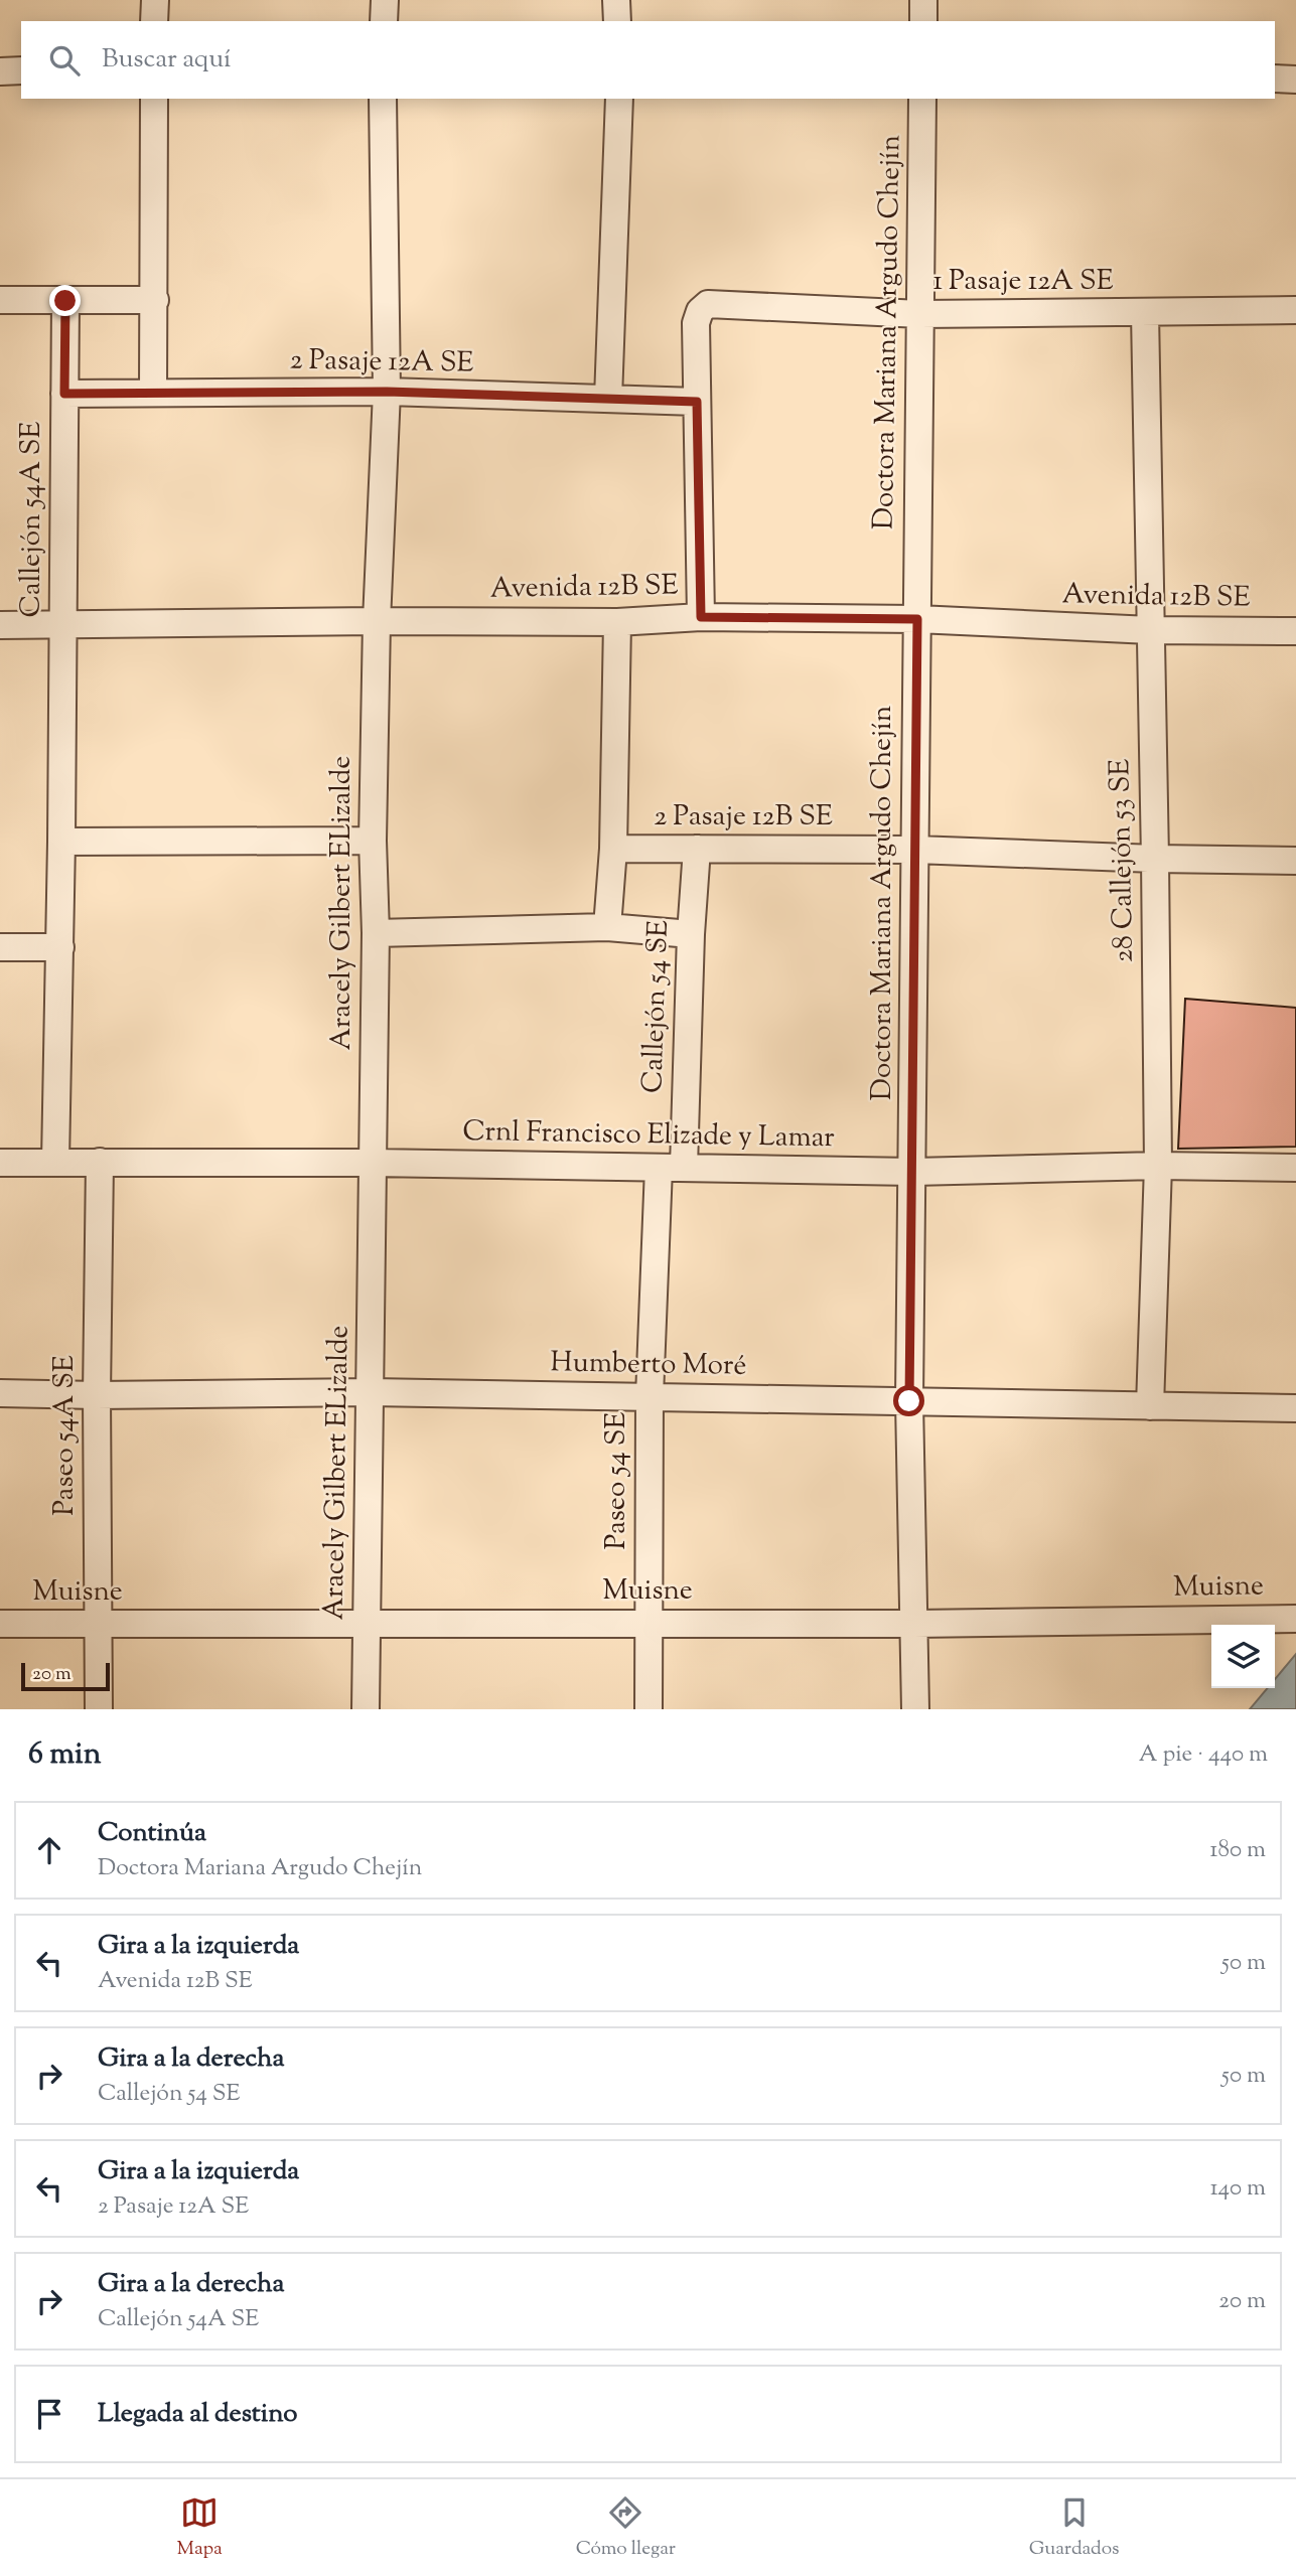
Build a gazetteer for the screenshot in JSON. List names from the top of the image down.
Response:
{
  "streets": {
    "street": [
      "1 Pasaje 12A SE",
      "Doctora Mariana Argudo Chejín",
      "2 Pasaje 12A SE",
      "Callejón 54A SE",
      "Avenida 12B SE",
      "2 Pasaje 12B SE",
      "28 Callejón 53 SE",
      "Aracely Gilbert ELizalde",
      "Callejón 54 SE",
      "Crnl Francisco Elizade y Lamar",
      "Humberto Moré",
      "Paseo 54A SE",
      "Paseo 54 SE",
      "Muisne"
    ]
  },
  "crossings": [
    ["1 Pasaje 12A SE", "Doctora Mariana Argudo Chejín"],
    ["1 Pasaje 12A SE", "2 Pasaje 12A SE"],
    ["1 Pasaje 12A SE", "28 Callejón 53 SE"],
    ["Doctora Mariana Argudo Chejín", "Avenida 12B SE"],
    ["Doctora Mariana Argudo Chejín", "2 Pasaje 12B SE"],
    ["Doctora Mariana Argudo Chejín", "Crnl Francisco Elizade y Lamar"],
    ["Doctora Mariana Argudo Chejín", "Humberto Moré"],
    ["Doctora Mariana Argudo Chejín", "Muisne"],
    ["2 Pasaje 12A SE", "Callejón 54A SE"],
    ["2 Pasaje 12A SE", "Aracely Gilbert ELizalde"],
    ["Callejón 54A SE", "Avenida 12B SE"],
    ["Callejón 54A SE", "Crnl Francisco Elizade y Lamar"],
    ["Avenida 12B SE", "28 Callejón 53 SE"],
    ["Avenida 12B SE", "Aracely Gilbert ELizalde"],
    ["2 Pasaje 12B SE", "28 Callejón 53 SE"],
    ["2 Pasaje 12B SE", "Callejón 54 SE"],
    ["28 Callejón 53 SE", "Crnl Francisco Elizade y Lamar"],
    ["28 Callejón 53 SE", "Humberto Moré"],
    ["Aracely Gilbert ELizalde", "Crnl Francisco Elizade y Lamar"],
    ["Aracely Gilbert ELizalde", "Humberto Moré"],
    ["Aracely Gilbert ELizalde", "Muisne"],
    ["Callejón 54 SE", "Crnl Francisco Elizade y Lamar"],
    ["Callejón 54 SE", "Paseo 54 SE"],
    ["Crnl Francisco Elizade y Lamar", "Paseo 54A SE"],
    ["Crnl Francisco Elizade y Lamar", "Paseo 54 SE"],
    ["Humberto Moré", "Paseo 54A SE"],
    ["Humberto Moré", "Paseo 54 SE"],
    ["Paseo 54A SE", "Muisne"],
    ["Paseo 54 SE", "Muisne"]
  ],
  "scale_bar": "20 m",
  "page": {
    "search": "Buscar aquí",
    "scale": "20 m",
    "heading": ["6 min", "A pie · 440 m"],
    "list": [
      ["Continúa", "Doctora Mariana Argudo Chejín", "180 m"],
      ["Gira a la izquierda", "Avenida 12B SE", "50 m"],
      ["Gira a la derecha", "Callejón 54 SE", "50 m"],
      ["Gira a la izquierda", "2 Pasaje 12A SE", "140 m"],
      ["Gira a la derecha", "Callejón 54A SE", "20 m"],
      "Llegada al destino"
    ],
    "nav": ["Mapa", "Cómo llegar", "Guardados"]
  }
}
